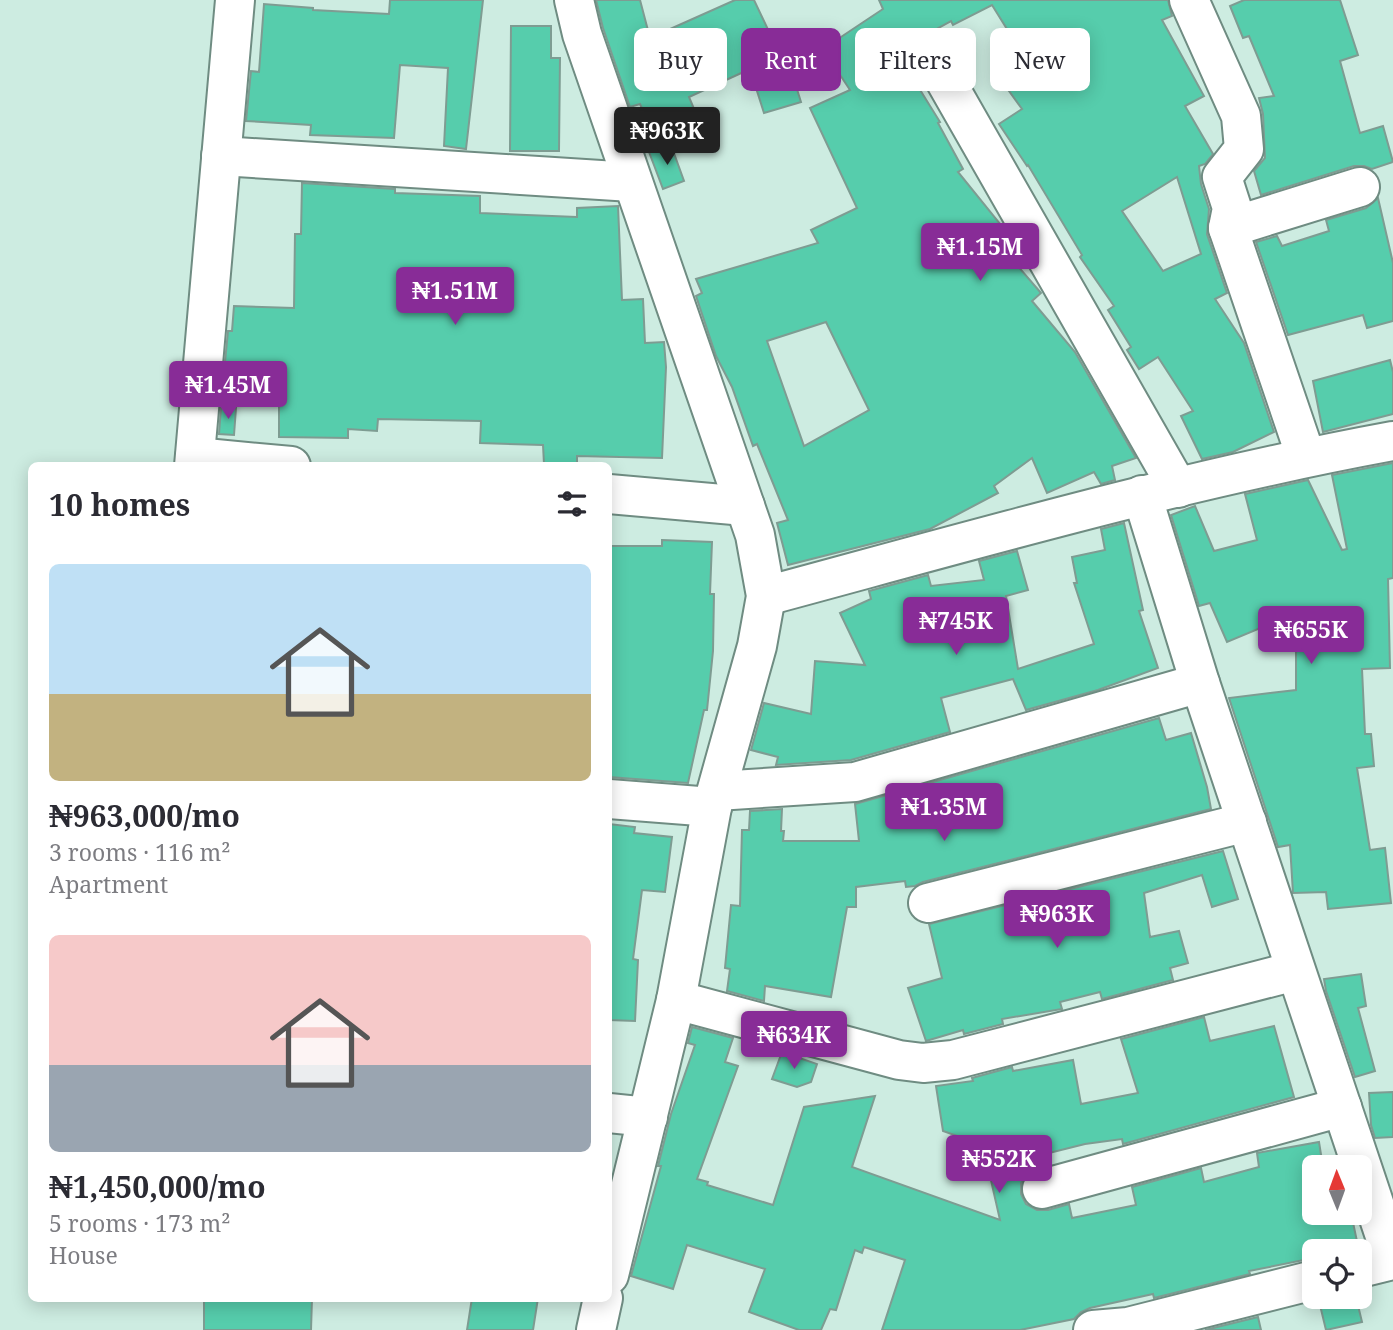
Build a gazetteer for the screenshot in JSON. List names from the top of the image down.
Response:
{
  "north": "top",
  "page": {
    "chip": [
      "Buy",
      "Rent",
      "Filters",
      "New"
    ],
    "price": [
      "₦963K",
      "₦1.15M",
      "₦1.51M",
      "₦1.45M",
      "₦745K",
      "₦655K",
      "₦1.35M",
      "₦963K",
      "₦634K",
      "₦552K"
    ],
    "heading": "10 homes",
    "list": [
      {
        "name": "₦963,000/mo",
        "note": "3 rooms · 116 m² · Apartment"
      },
      {
        "name": "₦1,450,000/mo",
        "note": "5 rooms · 173 m² · House"
      }
    ]
  }
}
